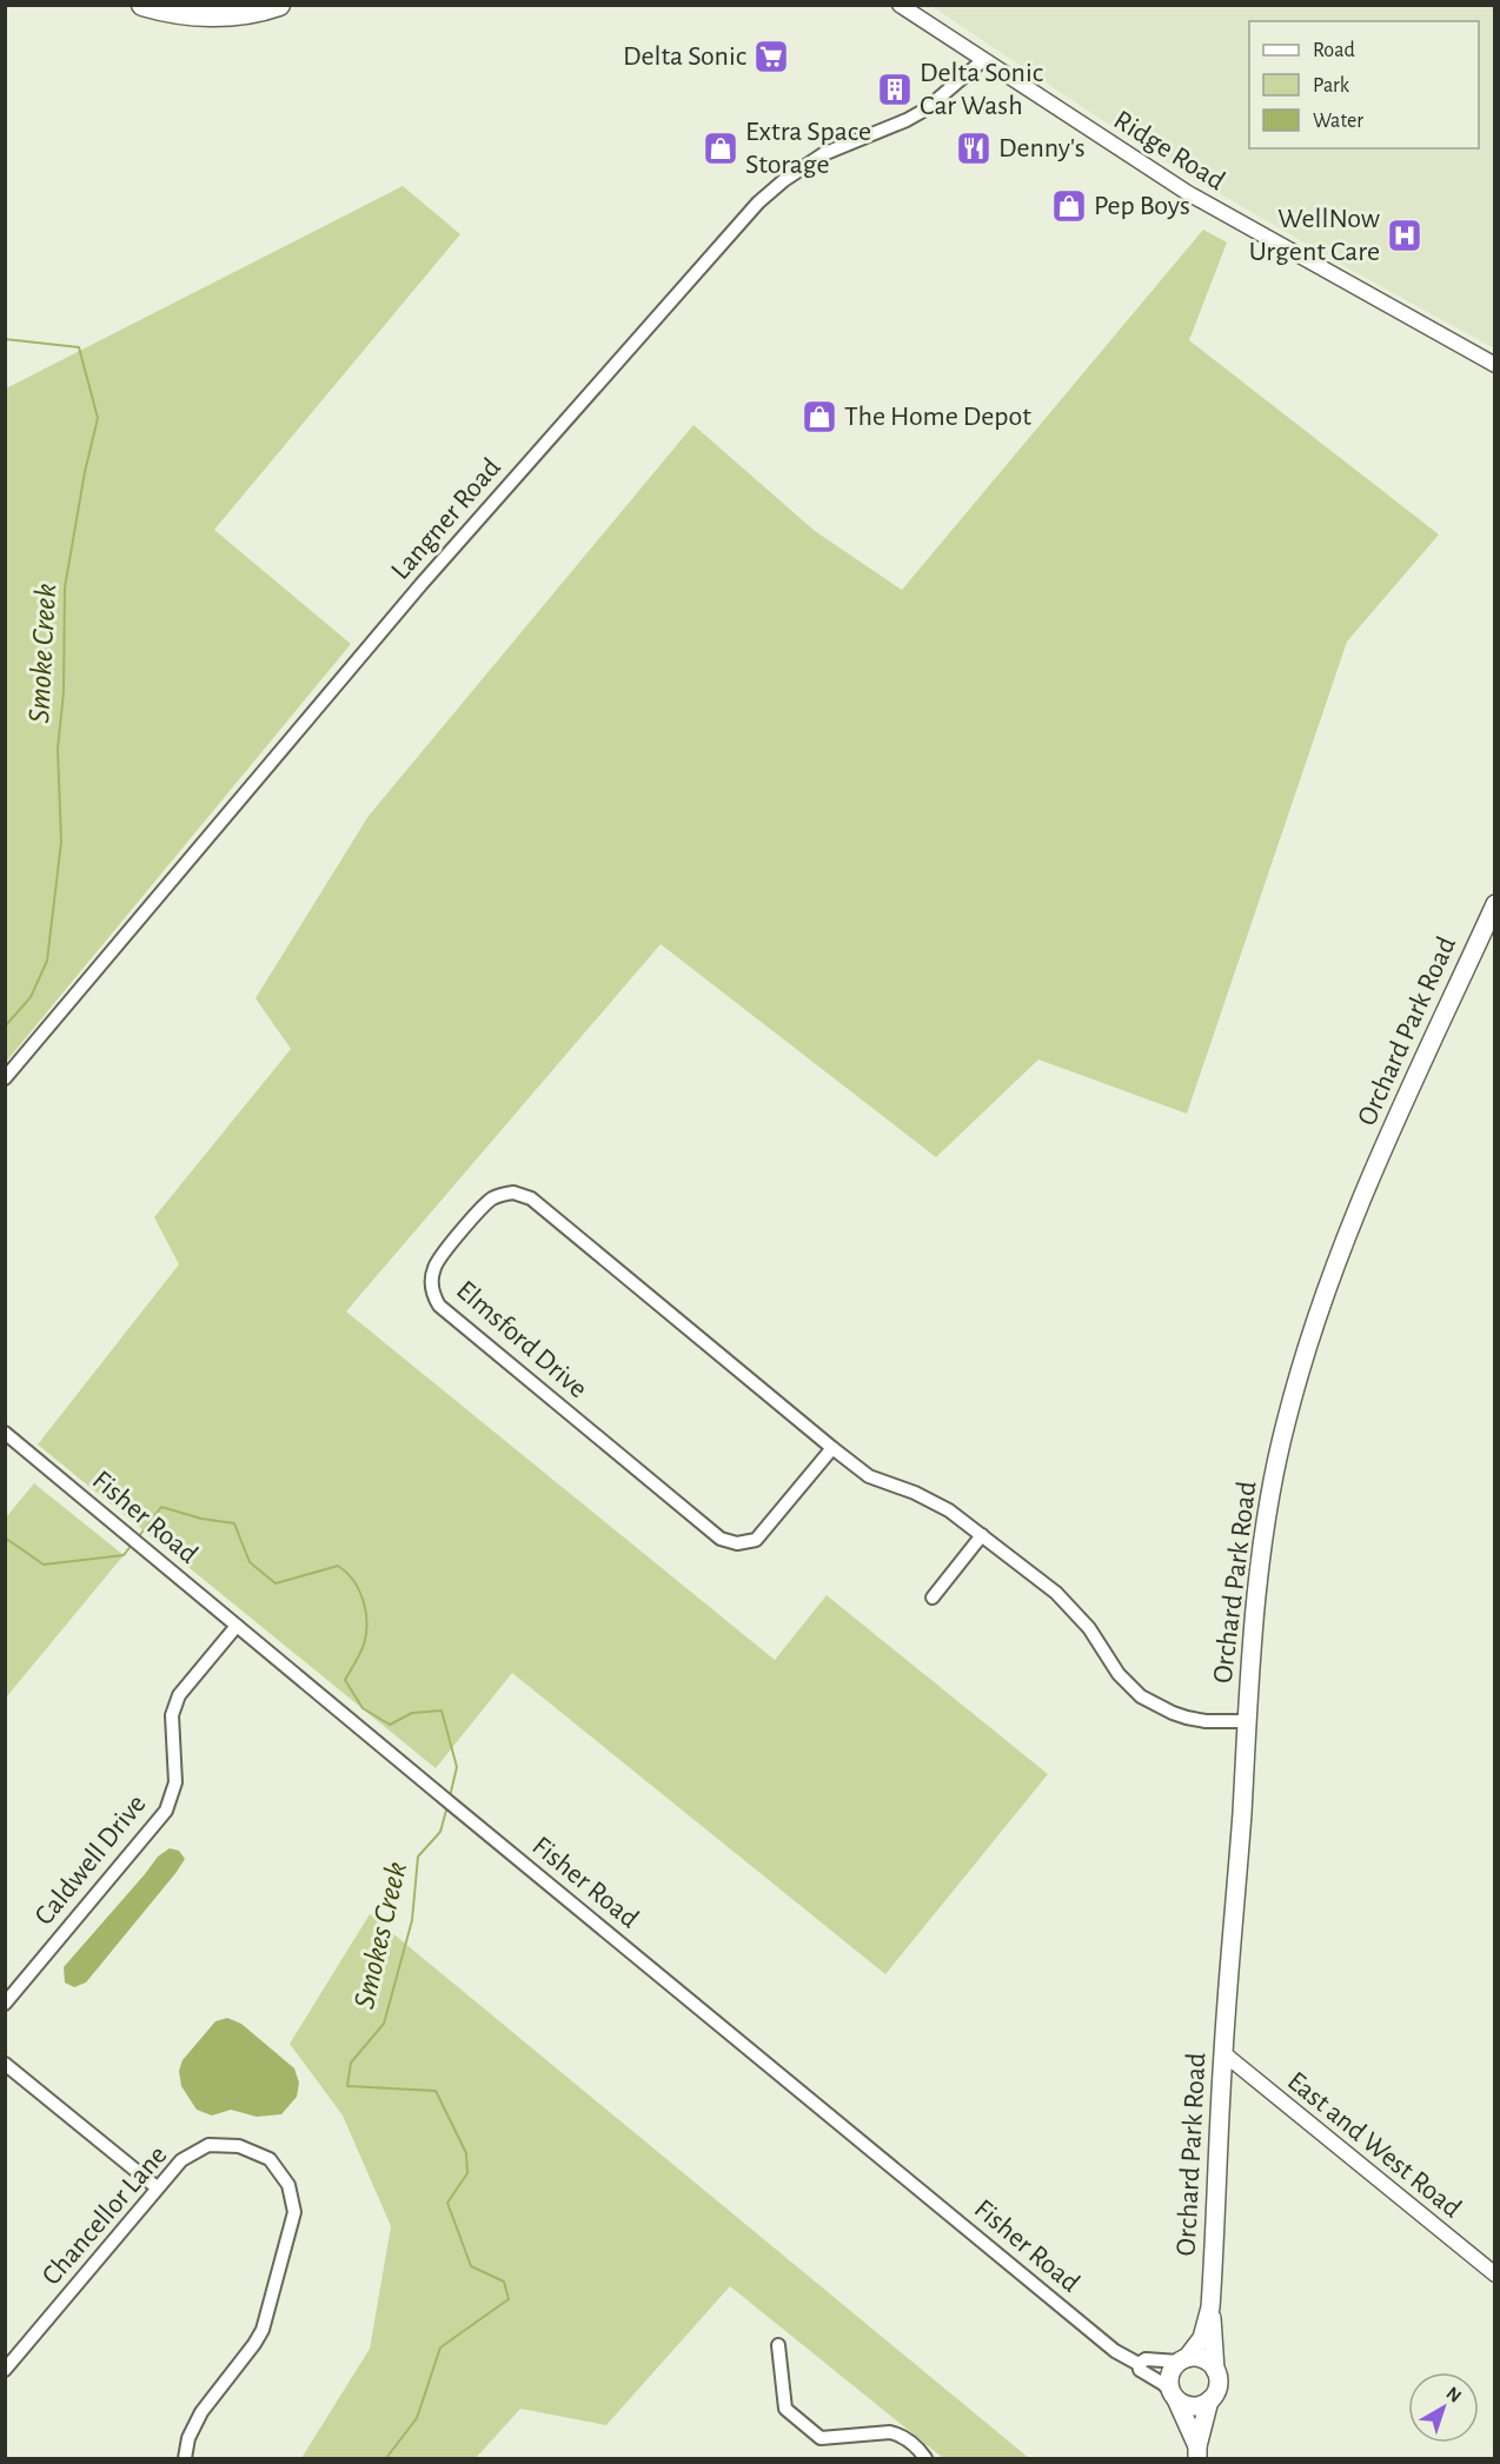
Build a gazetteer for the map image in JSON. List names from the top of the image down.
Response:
{
  "streets": {
    "main road": ["Orchard Park Road"],
    "street": [
      "Ridge Road",
      "Langner Road",
      "Elmsford Drive",
      "Fisher Road",
      "Caldwell Drive",
      "East and West Road",
      "Chancellor Lane"
    ]
  },
  "crossings": [
    ["Ridge Road", "Langner Road"],
    ["Orchard Park Road", "Elmsford Drive"],
    ["Orchard Park Road", "Fisher Road"],
    ["Orchard Park Road", "East and West Road"],
    ["Fisher Road", "Caldwell Drive"]
  ],
  "water": ["Smoke Creek", "Smokes Creek"],
  "places": {
    "supermarket": ["Delta Sonic"],
    "building": ["Delta Sonic Car Wash"],
    "shop": ["Extra Space Storage", "Pep Boys", "The Home Depot"],
    "restaurant": ["Denny's"],
    "hospital": ["WellNow Urgent Care"]
  },
  "legend": ["Road", "Park", "Water"],
  "north": "top right"
}
